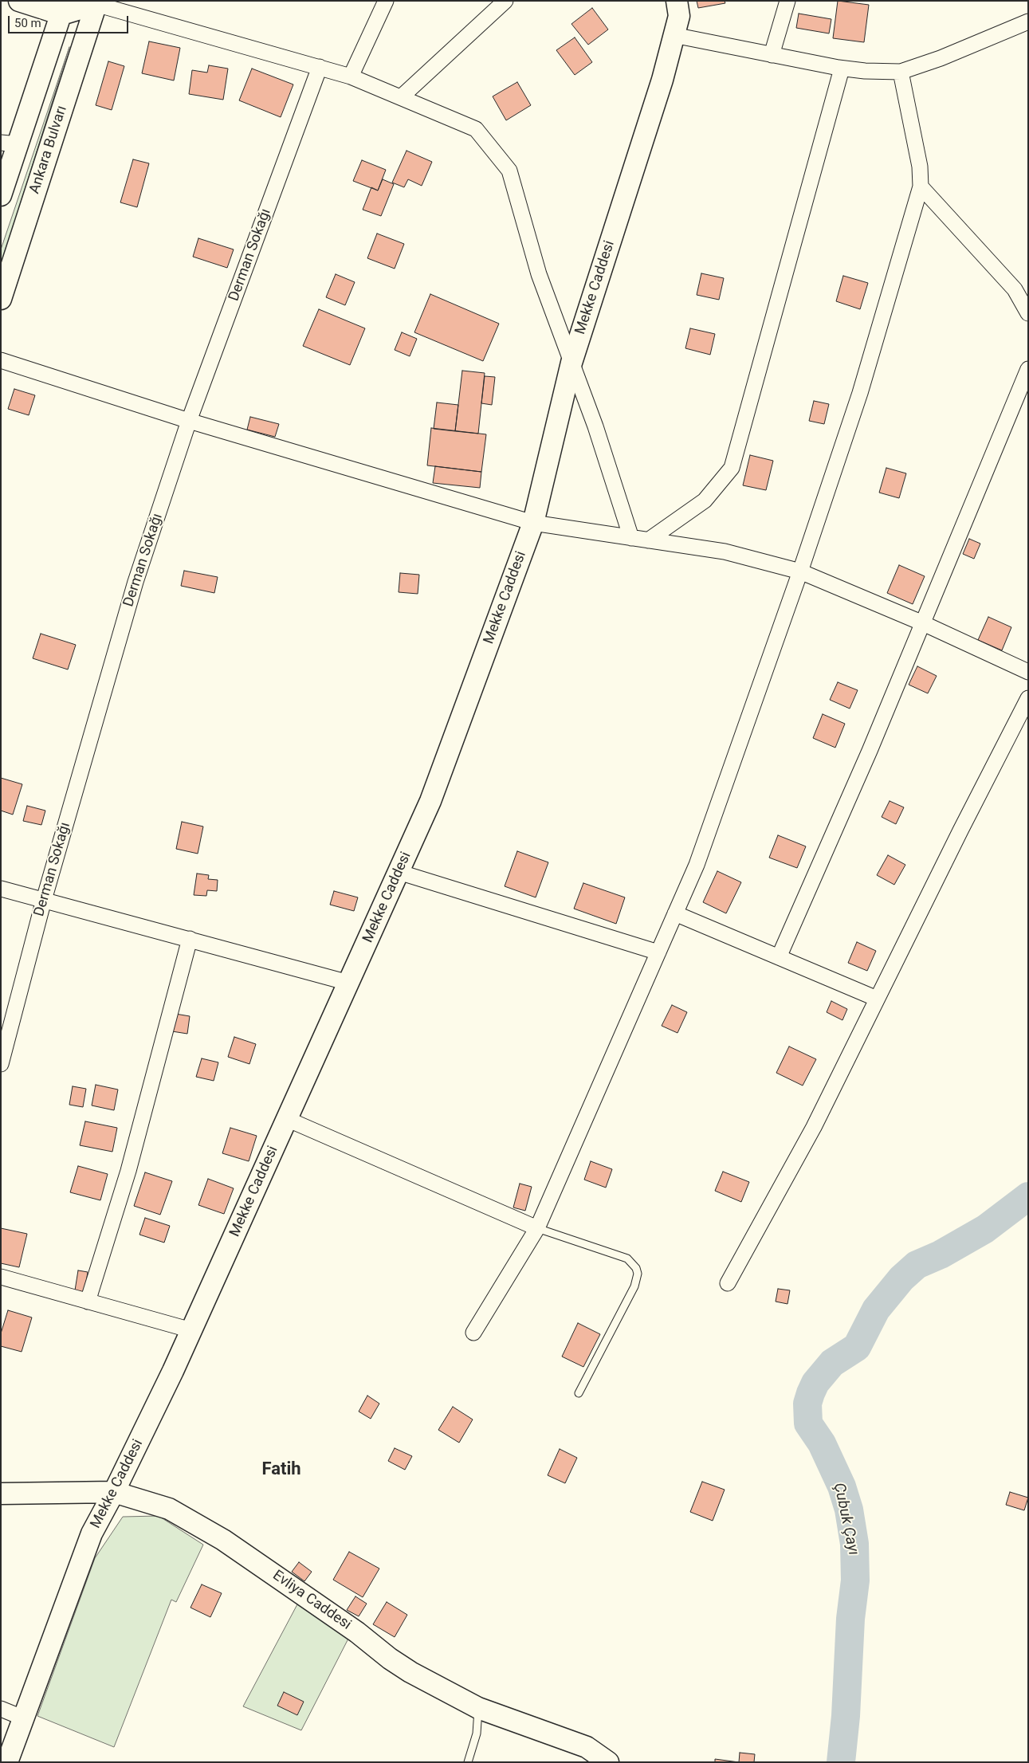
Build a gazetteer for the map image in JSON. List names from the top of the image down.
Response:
{
  "streets": {
    "street": [
      "Ankara Bulvarı",
      "Derman Sokağı",
      "Mekke Caddesi",
      "Evliya Caddesi"
    ]
  },
  "crossings": [
    ["Mekke Caddesi", "Evliya Caddesi"]
  ],
  "districts": ["Fatih"],
  "water": ["Çubuk Çayı"],
  "scale_bar": "50 m"
}
